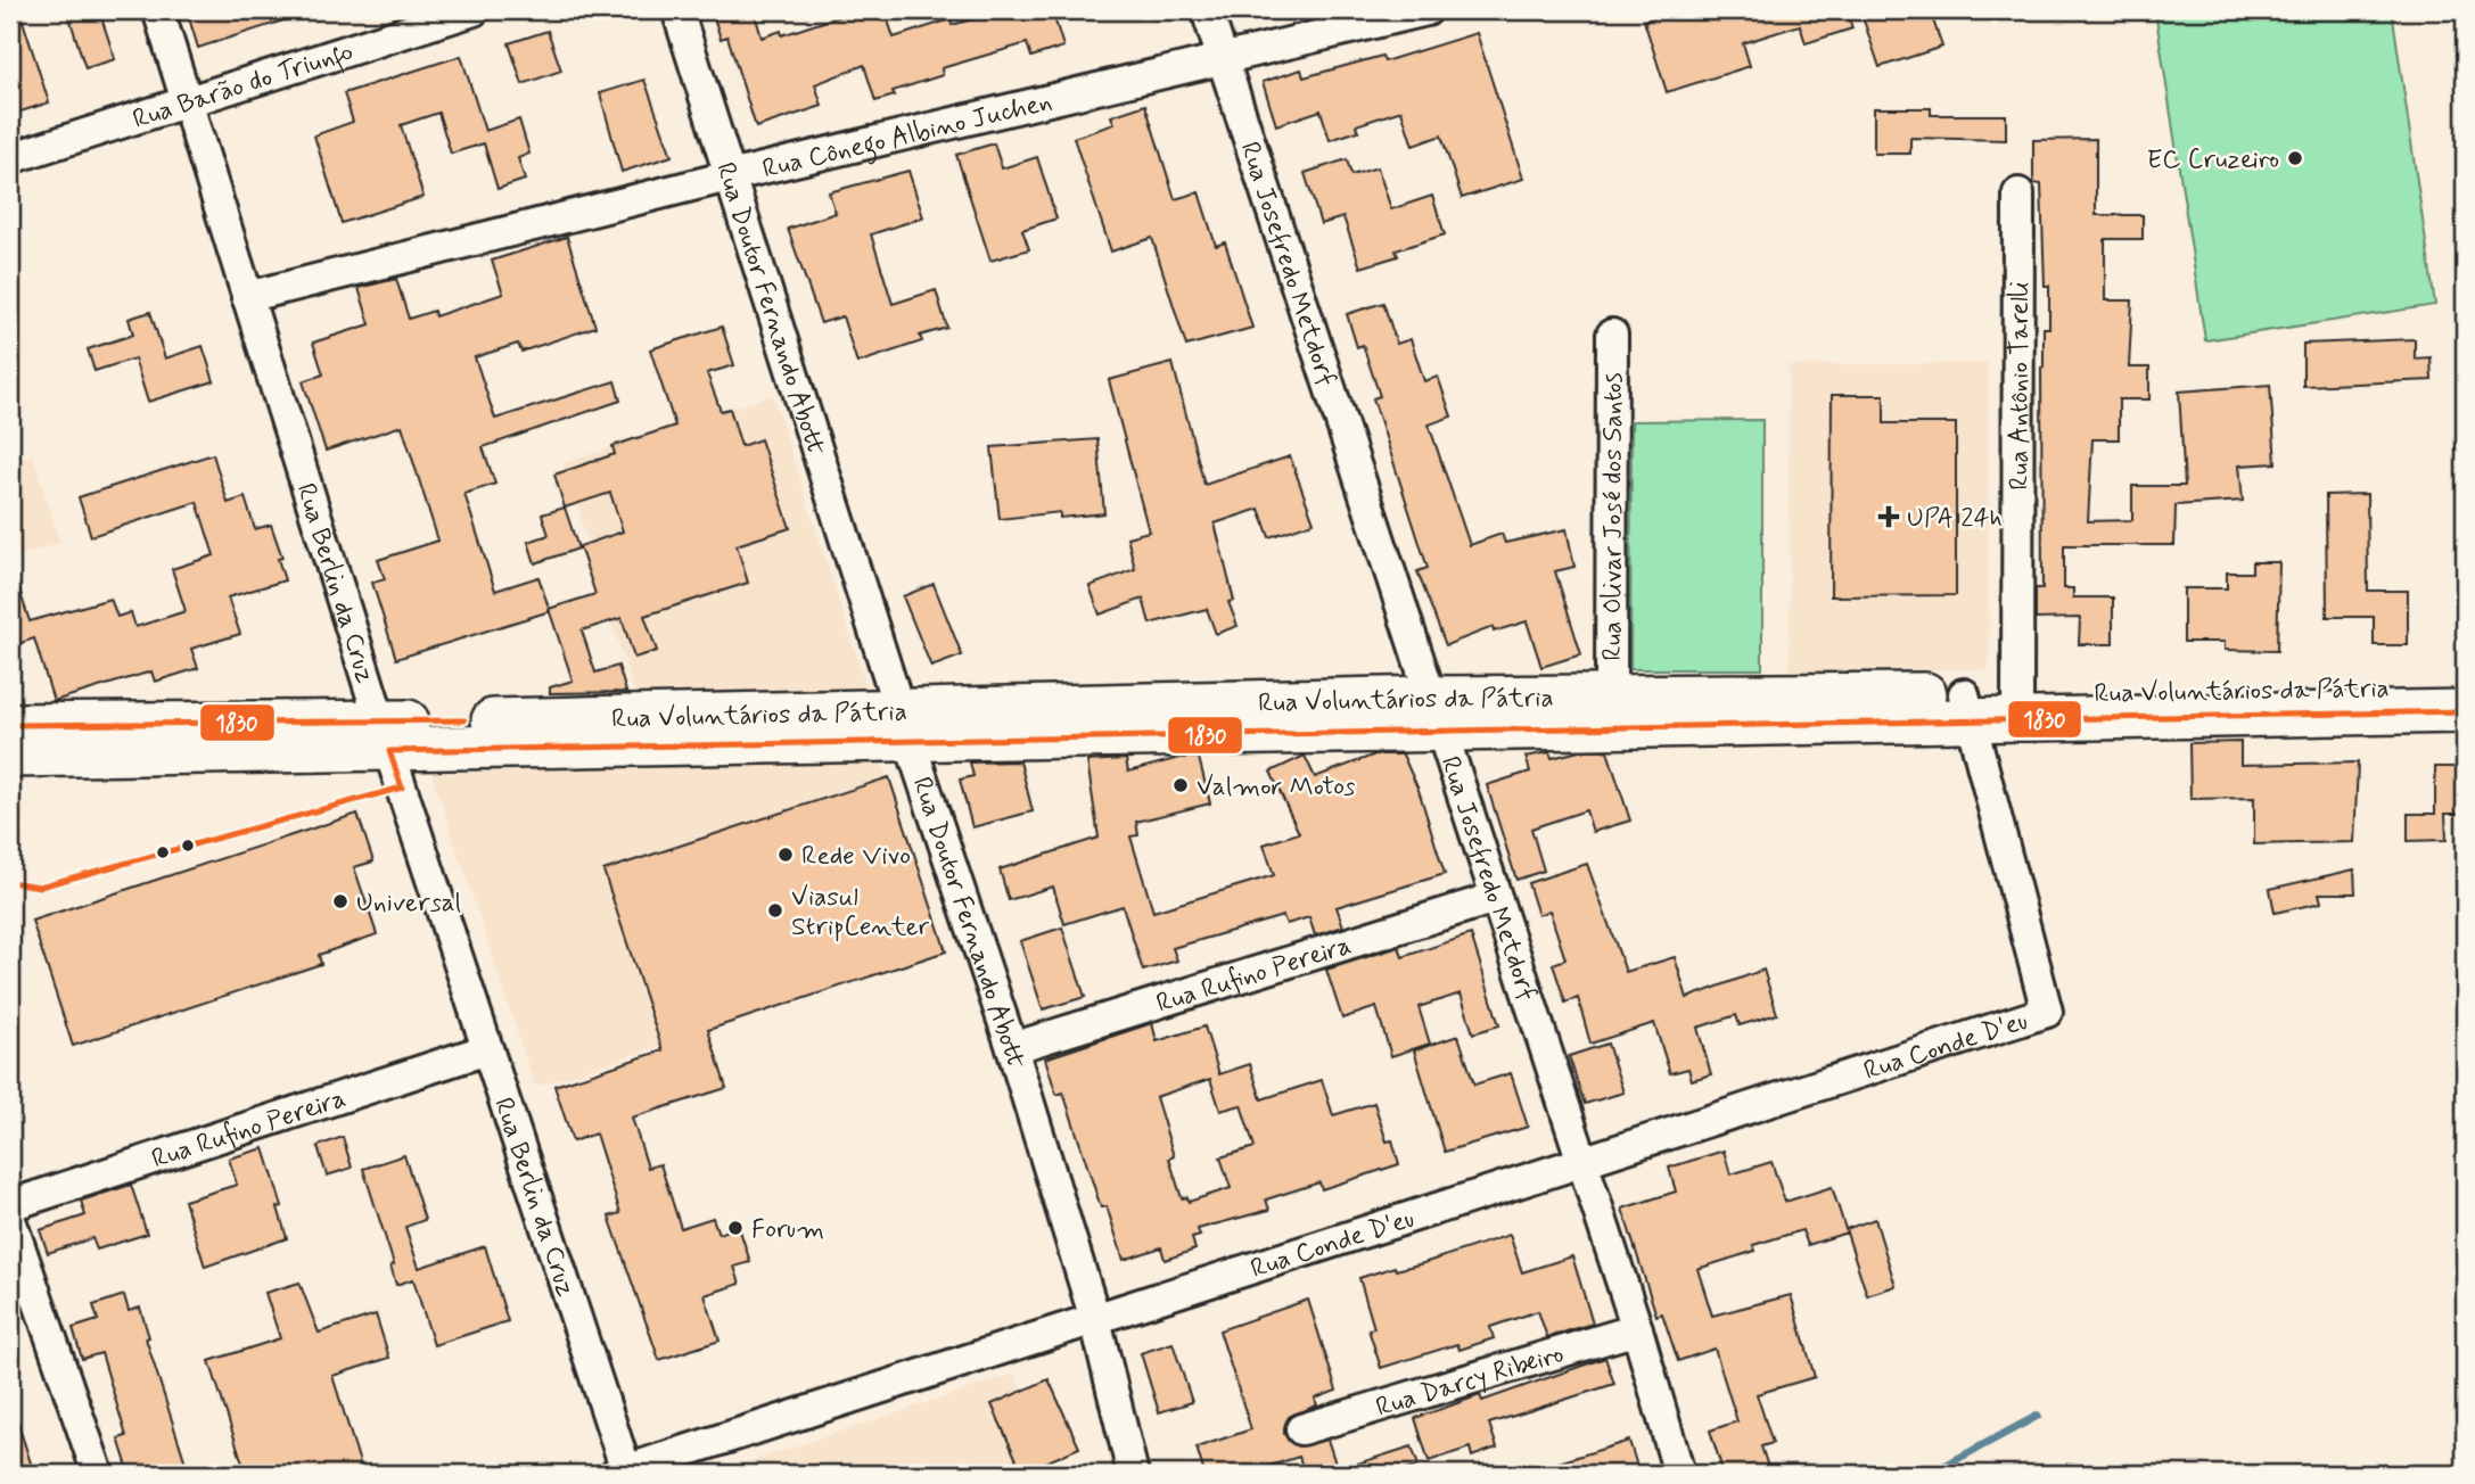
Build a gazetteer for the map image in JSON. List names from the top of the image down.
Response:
{
  "streets": {
    "main road": ["Rua Voluntários da Pátria"],
    "street": [
      "Rua Barão do Triunfo",
      "Rua Cônego Albino Juchen",
      "Rua Josefredo Metdorf",
      "Rua Doutor Fernando Abott",
      "Rua Antônio Tarelli",
      "Rua Olivar José dos Santos",
      "Rua Berlin da Cruz",
      "Rua Rufino Pereira",
      "Rua Conde D'eu",
      "Rua Darcy Ribeiro"
    ]
  },
  "crossings": [
    ["Rua Barão do Triunfo", "Rua Berlin da Cruz"],
    ["Rua Cônego Albino Juchen", "Rua Josefredo Metdorf"],
    ["Rua Cônego Albino Juchen", "Rua Doutor Fernando Abott"],
    ["Rua Cônego Albino Juchen", "Rua Berlin da Cruz"],
    ["Rua Josefredo Metdorf", "Rua Voluntários da Pátria"],
    ["Rua Josefredo Metdorf", "Rua Rufino Pereira"],
    ["Rua Josefredo Metdorf", "Rua Conde D'eu"],
    ["Rua Josefredo Metdorf", "Rua Darcy Ribeiro"],
    ["Rua Doutor Fernando Abott", "Rua Voluntários da Pátria"],
    ["Rua Doutor Fernando Abott", "Rua Rufino Pereira"],
    ["Rua Doutor Fernando Abott", "Rua Conde D'eu"],
    ["Rua Antônio Tarelli", "Rua Voluntários da Pátria"],
    ["Rua Olivar José dos Santos", "Rua Voluntários da Pátria"],
    ["Rua Berlin da Cruz", "Rua Voluntários da Pátria"],
    ["Rua Berlin da Cruz", "Rua Rufino Pereira"],
    ["Rua Berlin da Cruz", "Rua Conde D'eu"],
    ["Rua Voluntários da Pátria", "Rua Conde D'eu"]
  ],
  "places": {
    "other": [
      "EC Cruzeiro",
      "Valmor Motos",
      "Rede Vivo",
      "Universal",
      "Viasul StripCenter",
      "Forum"
    ],
    "health": ["UPA 24h"]
  },
  "lines": ["transit line 1830"]
}
